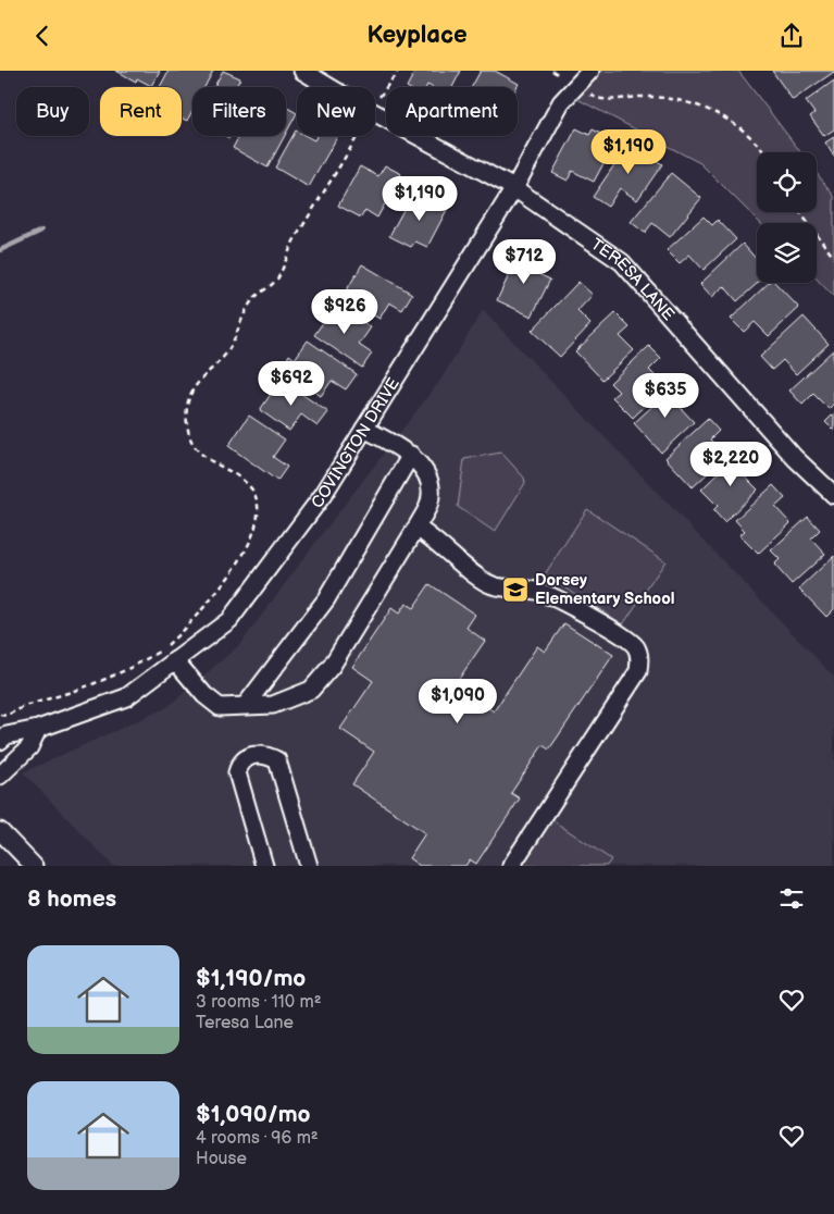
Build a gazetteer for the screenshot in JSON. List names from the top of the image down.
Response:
{
  "streets": {
    "street": ["TERESA LANE", "COVINGTON DRIVE"]
  },
  "crossings": [
    ["TERESA LANE", "COVINGTON DRIVE"]
  ],
  "places": {
    "school or university": ["Dorsey Elementary School"]
  },
  "page": {
    "header": "Keyplace",
    "chip": [
      "Buy",
      "Rent",
      "Filters",
      "New",
      "Apartment"
    ],
    "price": [
      "$1,190",
      "$1,190",
      "$712",
      "$926",
      "$692",
      "$635",
      "$2,220",
      "$1,090"
    ],
    "heading": "8 homes",
    "list": [
      {
        "name": "$1,190/mo",
        "note": "3 rooms · 110 m² · Teresa Lane"
      },
      {
        "name": "$1,090/mo",
        "note": "4 rooms · 96 m² · House"
      }
    ]
  }
}
